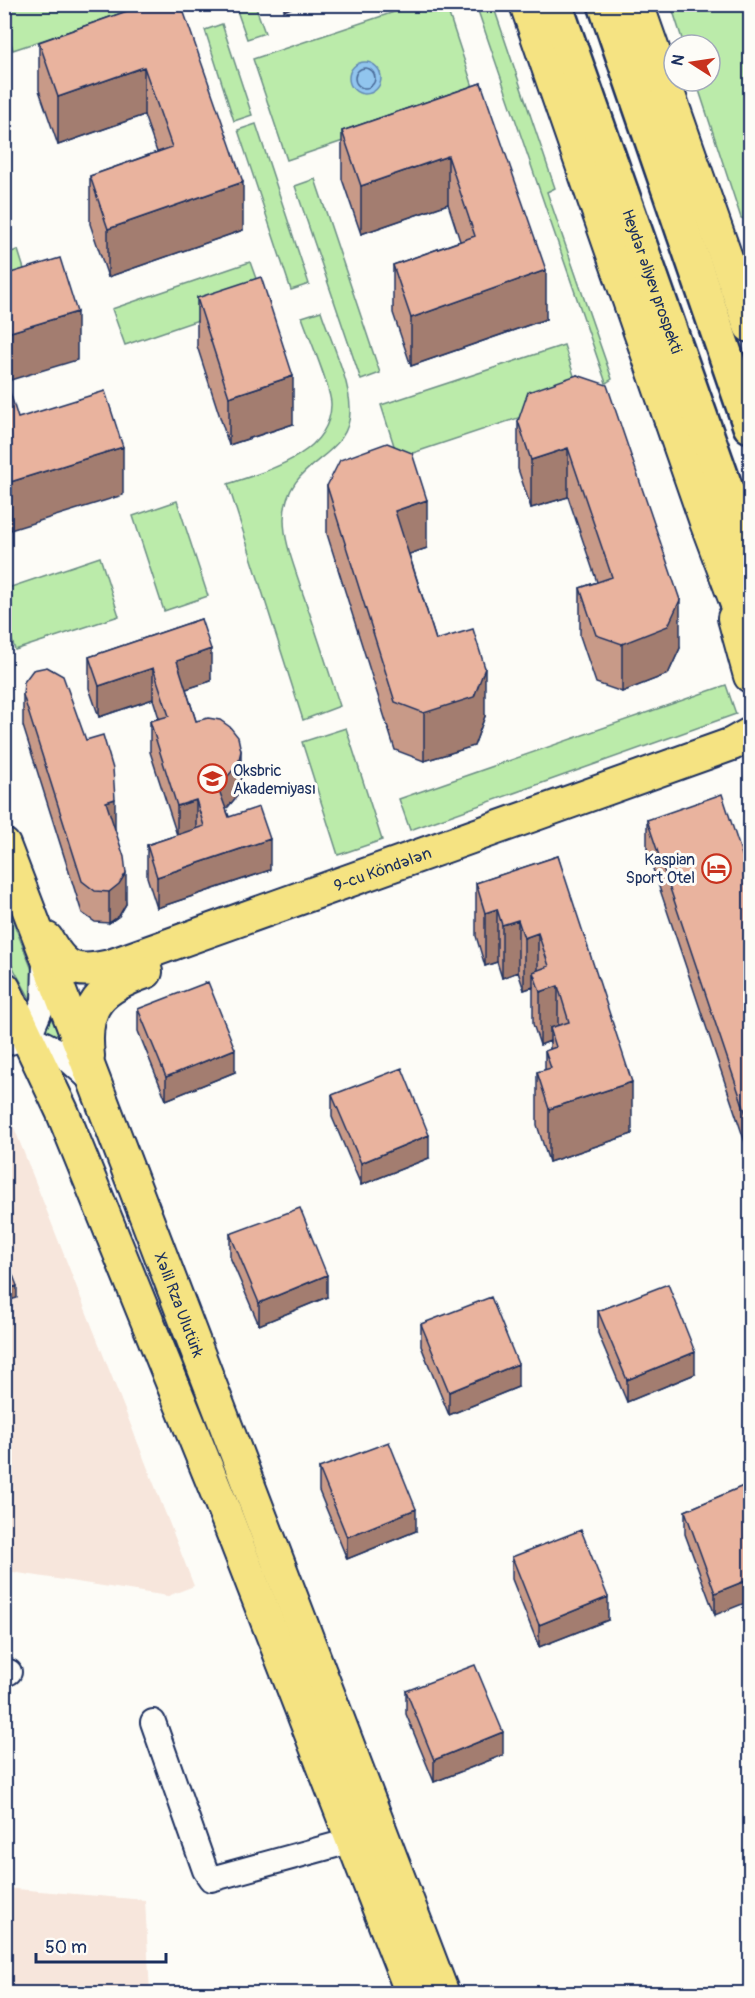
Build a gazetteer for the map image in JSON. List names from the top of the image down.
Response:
{
  "streets": {
    "highway": ["Heydər Əliyev prospekti"],
    "main road": ["9-cu Köndələn", "Xəlil Rza Ulutürk"]
  },
  "crossings": [
    ["9-cu Köndələn", "Xəlil Rza Ulutürk"]
  ],
  "places": {
    "school or university": ["Oksbric Akademiyası"],
    "hotel": ["Kaspian Sport Otel"]
  },
  "scale_bar": "50 m",
  "north": "left"
}
